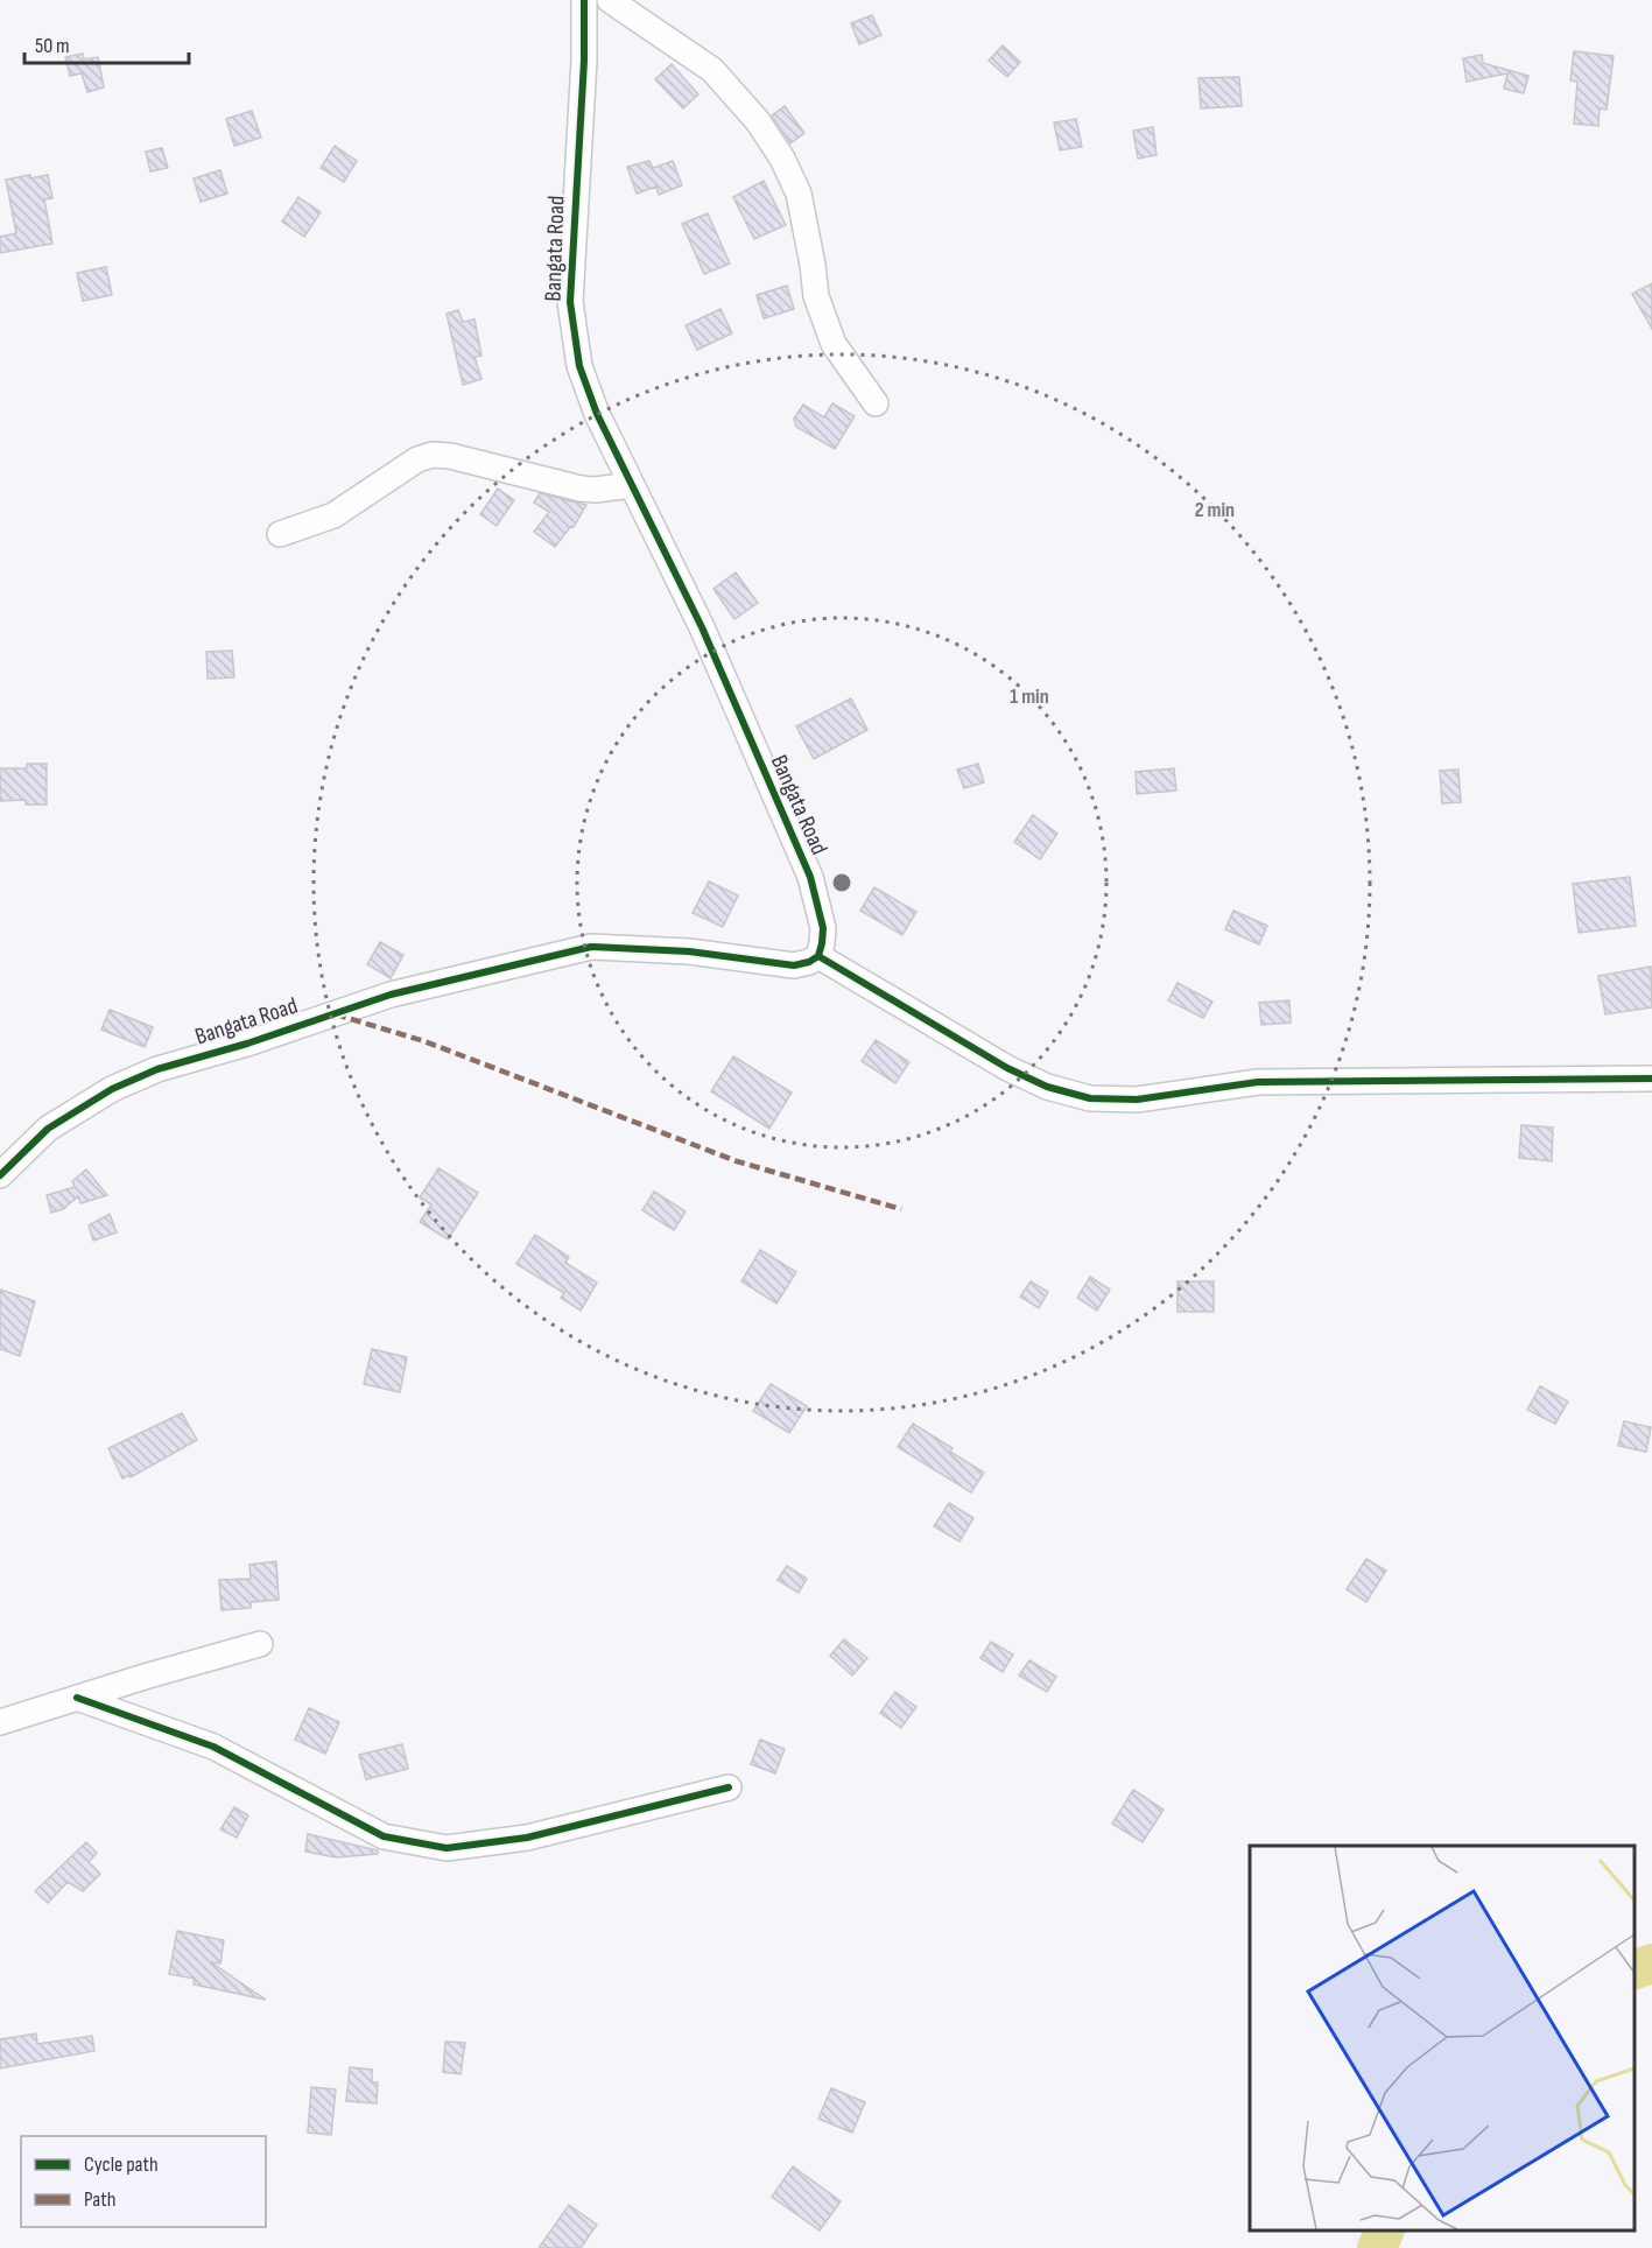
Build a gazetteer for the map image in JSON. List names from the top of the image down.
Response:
{
  "streets": {
    "street": ["Bangata Road"]
  },
  "legend": ["Cycle path", "Path"],
  "scale_bar": "50 m",
  "rings": ["2 min", "1 min"]
}
